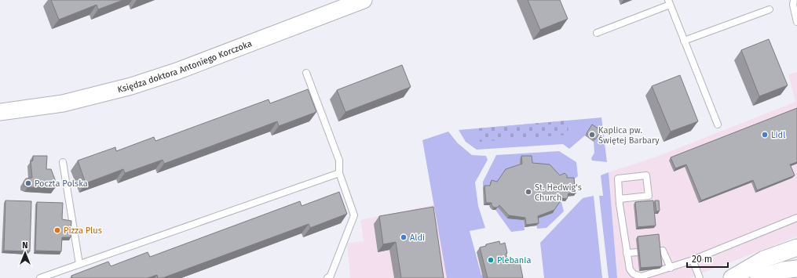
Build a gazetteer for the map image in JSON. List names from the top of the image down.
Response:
{
  "streets": {
    "street": ["Księdza doktora Antoniego Korczoka"]
  },
  "places": [
    "Kaplica pw. Świętej Barbary",
    "Lidl",
    "Poczta Polska",
    "St. Hedwig's Church",
    "Pizza Plus",
    "Aldi",
    "Plebania"
  ],
  "scale_bar": "20 m",
  "north": "top"
}
